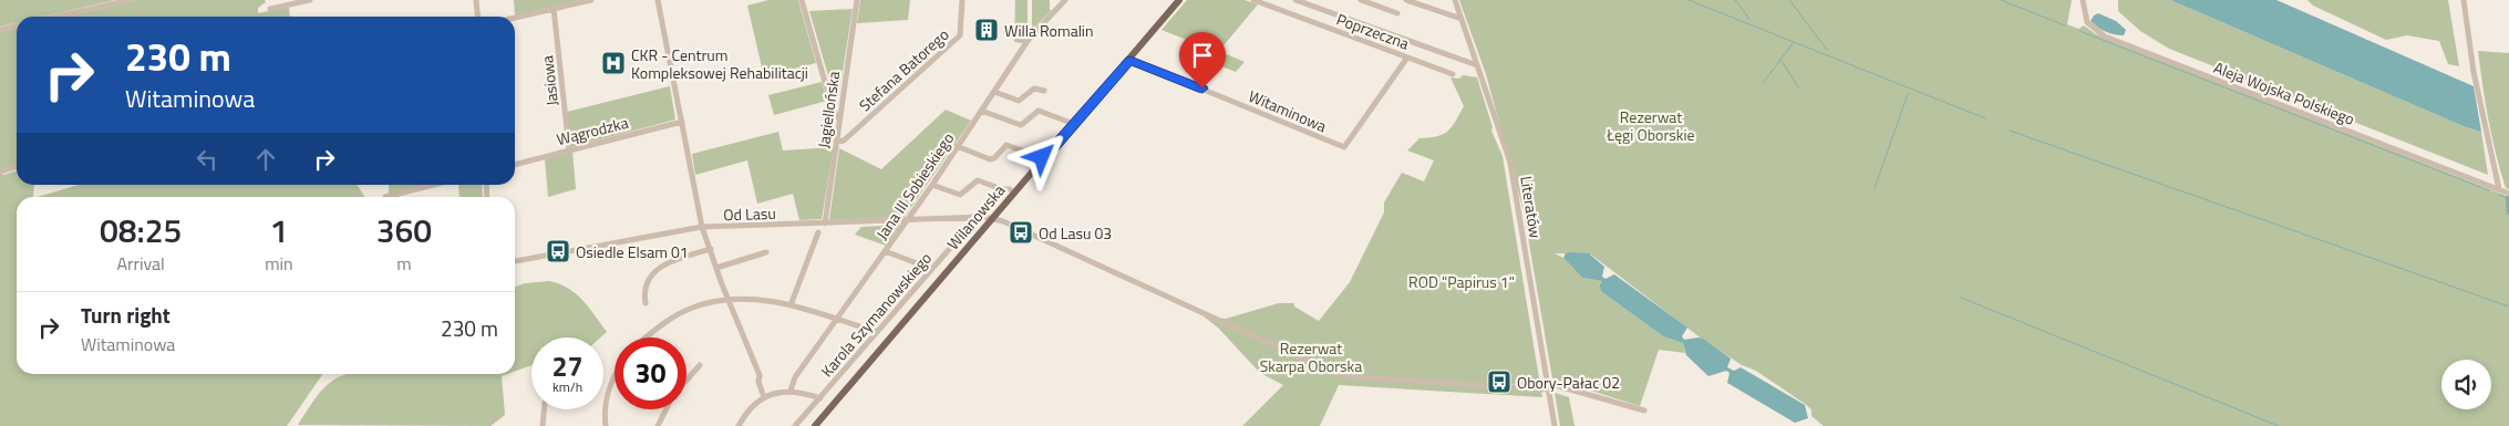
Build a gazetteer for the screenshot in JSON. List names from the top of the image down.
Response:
{
  "streets": {
    "main road": ["Wilanowska"],
    "street": [
      "Poprzeczna",
      "Stefana Batorego",
      "Jasiowa",
      "Aleja Wojska Polskiego",
      "Jagiellońska",
      "Witaminowa",
      "Wągrodzka",
      "Jana III Sobieskiego",
      "Literatów",
      "Od Lasu",
      "Karola Szymanowskiego"
    ]
  },
  "crossings": [
    ["Poprzeczna", "Witaminowa"],
    ["Stefana Batorego", "Jagiellońska"],
    ["Jasiowa", "Wągrodzka"],
    ["Jagiellońska", "Od Lasu"],
    ["Witaminowa", "Wilanowska"],
    ["Jana III Sobieskiego", "Od Lasu"],
    ["Od Lasu", "Wilanowska"],
    ["Od Lasu", "Karola Szymanowskiego"]
  ],
  "parks": ["Rezerwat Łęgi Oborskie", "ROD \"Papirus 1\"", "Rezerwat Skarpa Oborska"],
  "places": {
    "building": ["Willa Romalin"],
    "hospital": ["CKR - Centrum Kompleksowej Rehabilitacji"],
    "bus stop": ["Od Lasu 03", "Osiedle Elsam 01", "Obory-Pałac 02"]
  },
  "page": {
    "turn": ["230 m", "Witaminowa"],
    "eta": [
      "08:25",
      "Arrival",
      "1",
      "min",
      "360",
      "m"
    ],
    "list": [
      {
        "name": "Turn right",
        "note": "Witaminowa",
        "value": "230 m"
      }
    ],
    "speed": "27 km/h",
    "limit": "30"
  }
}
